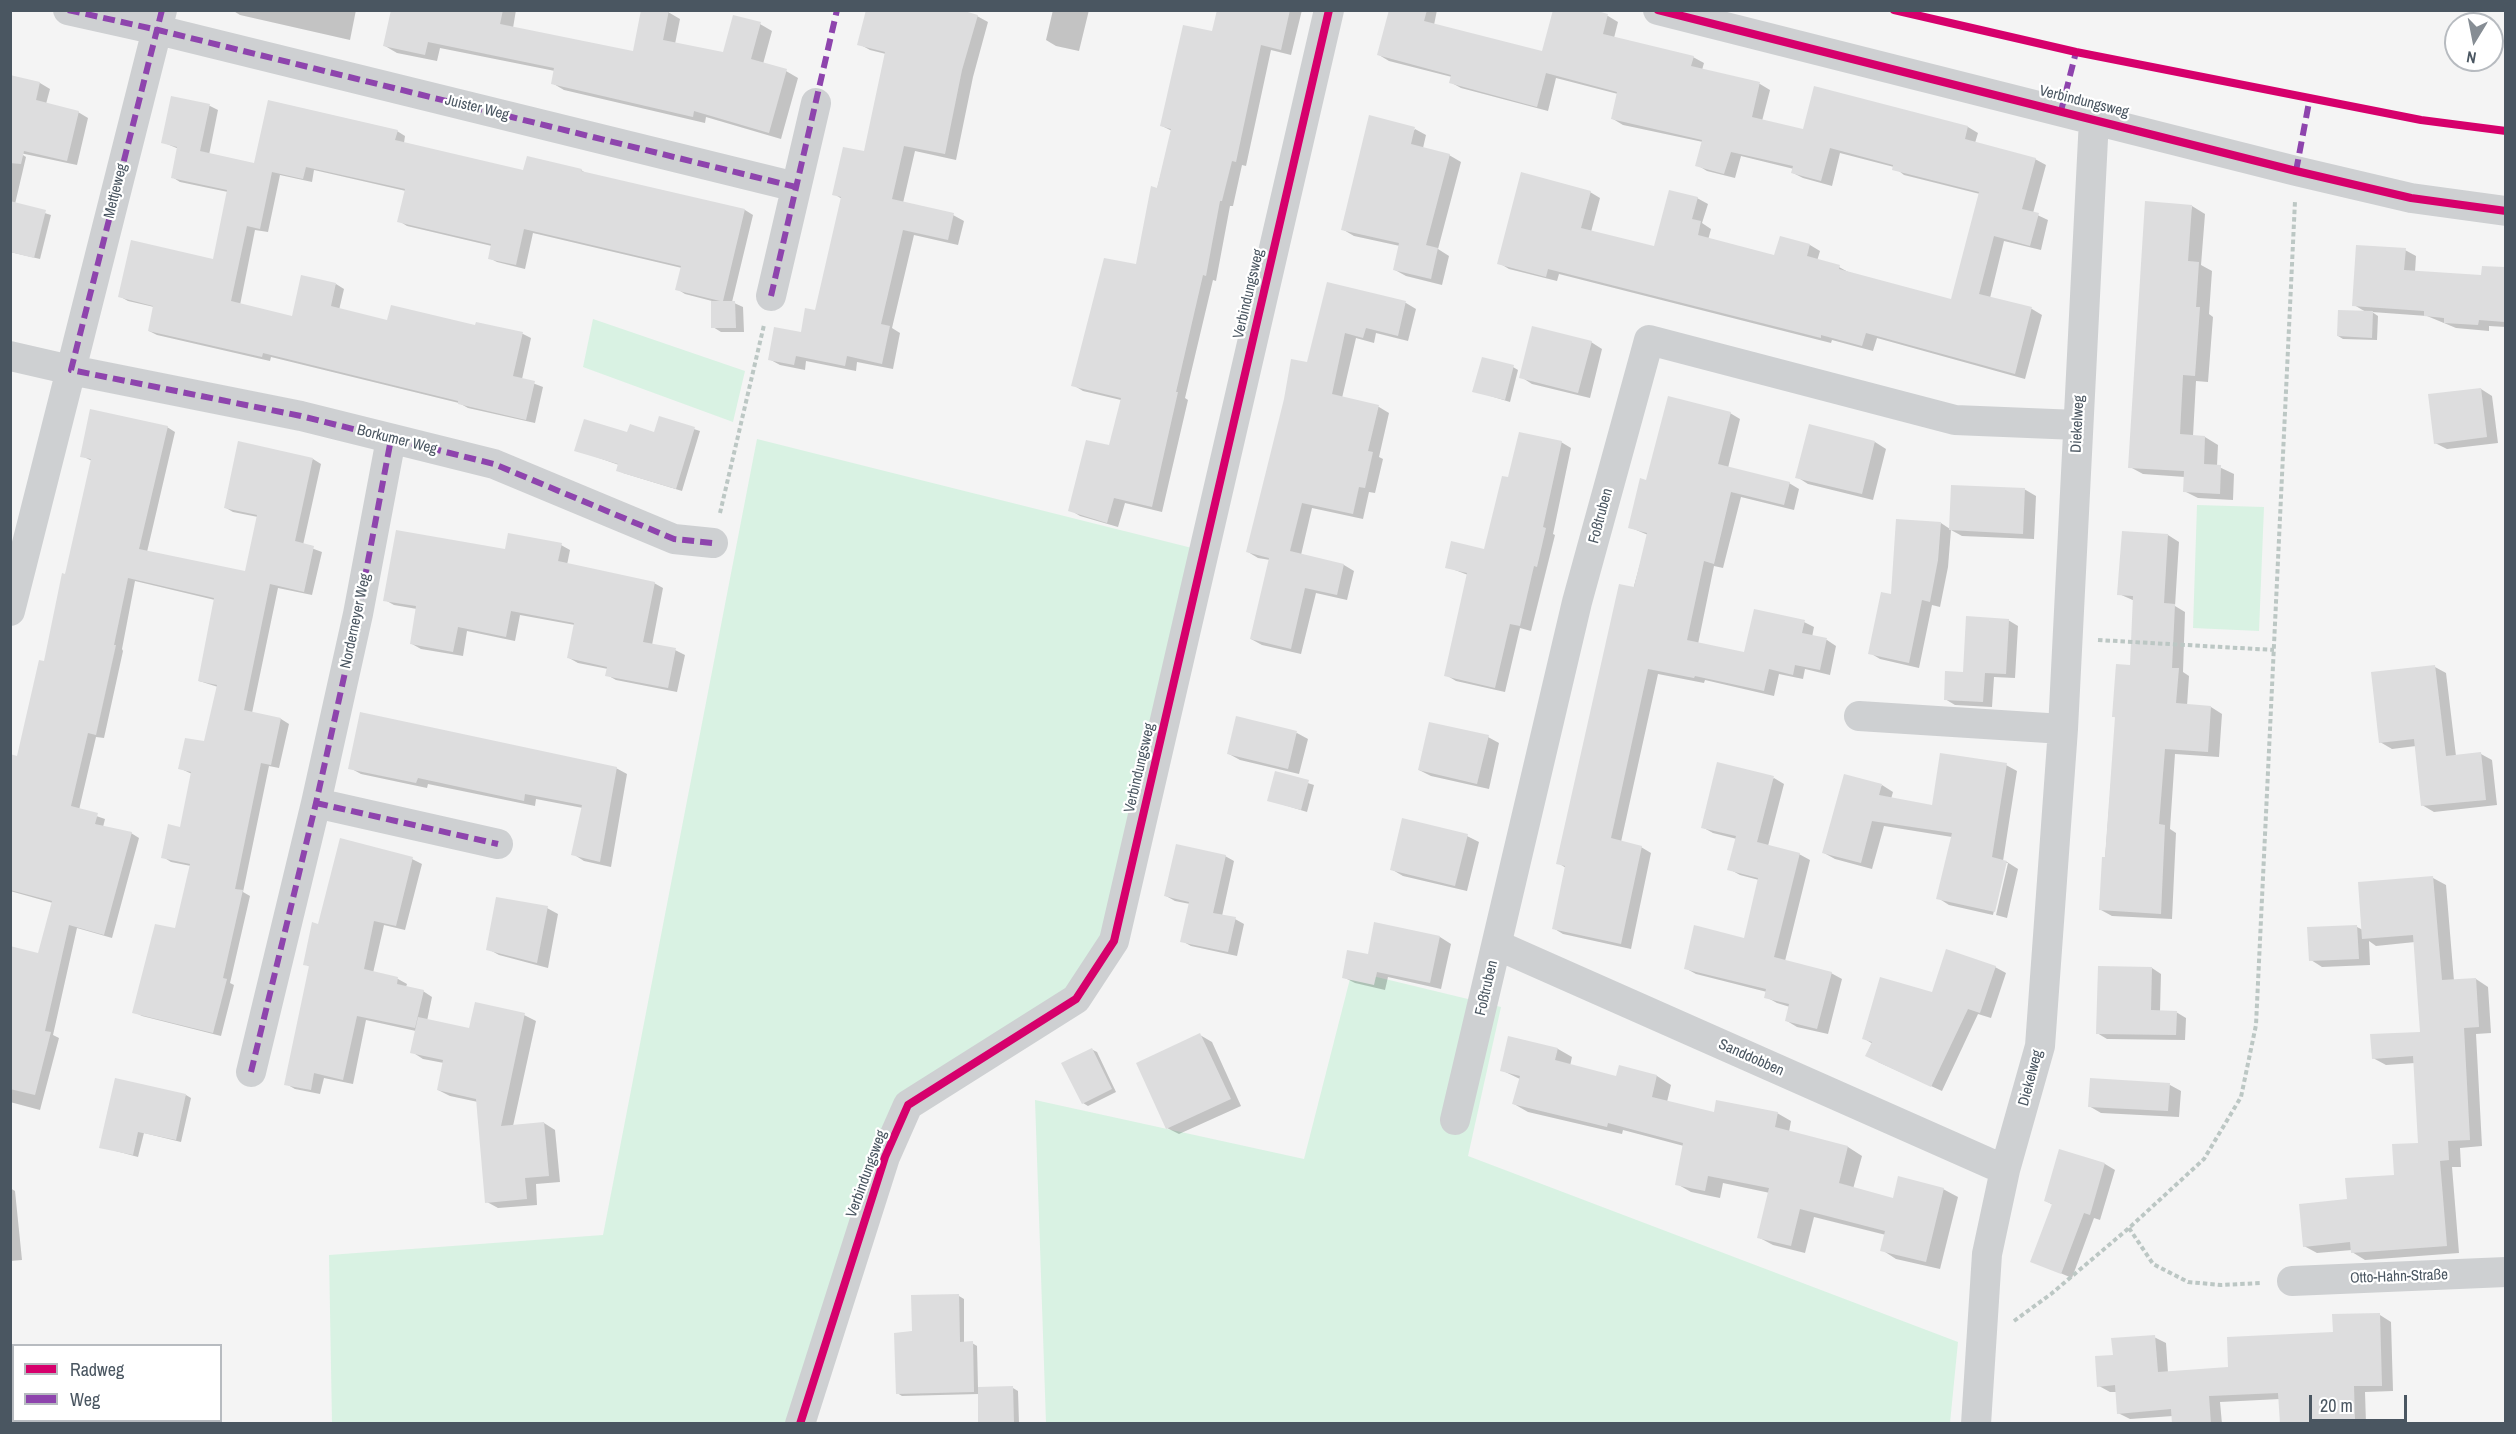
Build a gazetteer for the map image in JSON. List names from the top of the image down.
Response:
{
  "streets": {
    "street": [
      "Verbindungsweg",
      "Juister Weg",
      "Mettjeweg",
      "Diekelweg",
      "Borkumer Weg",
      "Foßtruben",
      "Norderneyer Weg",
      "Sanddobben",
      "Otto-Hahn-Straße"
    ]
  },
  "crossings": [
    ["Verbindungsweg", "Diekelweg"],
    ["Juister Weg", "Mettjeweg"],
    ["Mettjeweg", "Borkumer Weg"],
    ["Diekelweg", "Foßtruben"],
    ["Diekelweg", "Sanddobben"],
    ["Borkumer Weg", "Norderneyer Weg"],
    ["Foßtruben", "Sanddobben"]
  ],
  "legend": ["Radweg", "Weg"],
  "scale_bar": "20 m",
  "north": "bottom"
}
